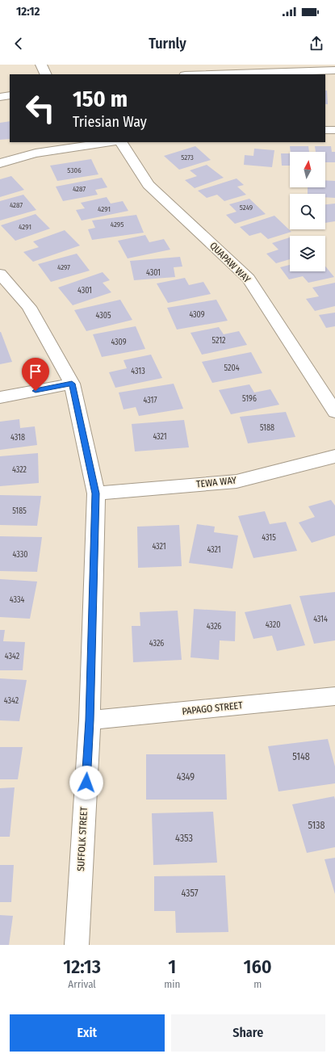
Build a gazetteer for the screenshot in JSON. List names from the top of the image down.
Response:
{
  "streets": {
    "street": [
      "QUAPAW WAY",
      "TEWA WAY",
      "PAPAGO STREET",
      "SUFFOLK STREET"
    ]
  },
  "crossings": [
    ["TEWA WAY", "SUFFOLK STREET"],
    ["PAPAGO STREET", "SUFFOLK STREET"]
  ],
  "house_numbers": [
    "5273",
    "5306",
    "4287",
    "4287",
    "5249",
    "4291",
    "4295",
    "4291",
    "4297",
    "4301",
    "4301",
    "4309",
    "4305",
    "5212",
    "4309",
    "5204",
    "4313",
    "5196",
    "4317",
    "5188",
    "4321",
    "4318",
    "4322",
    "5185",
    "4315",
    "4321",
    "4321",
    "4330",
    "4334",
    "4314",
    "4320",
    "4326",
    "4326",
    "4342",
    "4342",
    "5148",
    "4349",
    "5138",
    "4353",
    "4357"
  ],
  "north": "top",
  "page": {
    "status": "12:12",
    "header": "Turnly",
    "turn": ["150 m", "Triesian Way"],
    "eta": [
      "12:13",
      "Arrival",
      "1",
      "min",
      "160",
      "m"
    ],
    "buttons": ["Exit", "Share"]
  }
}
